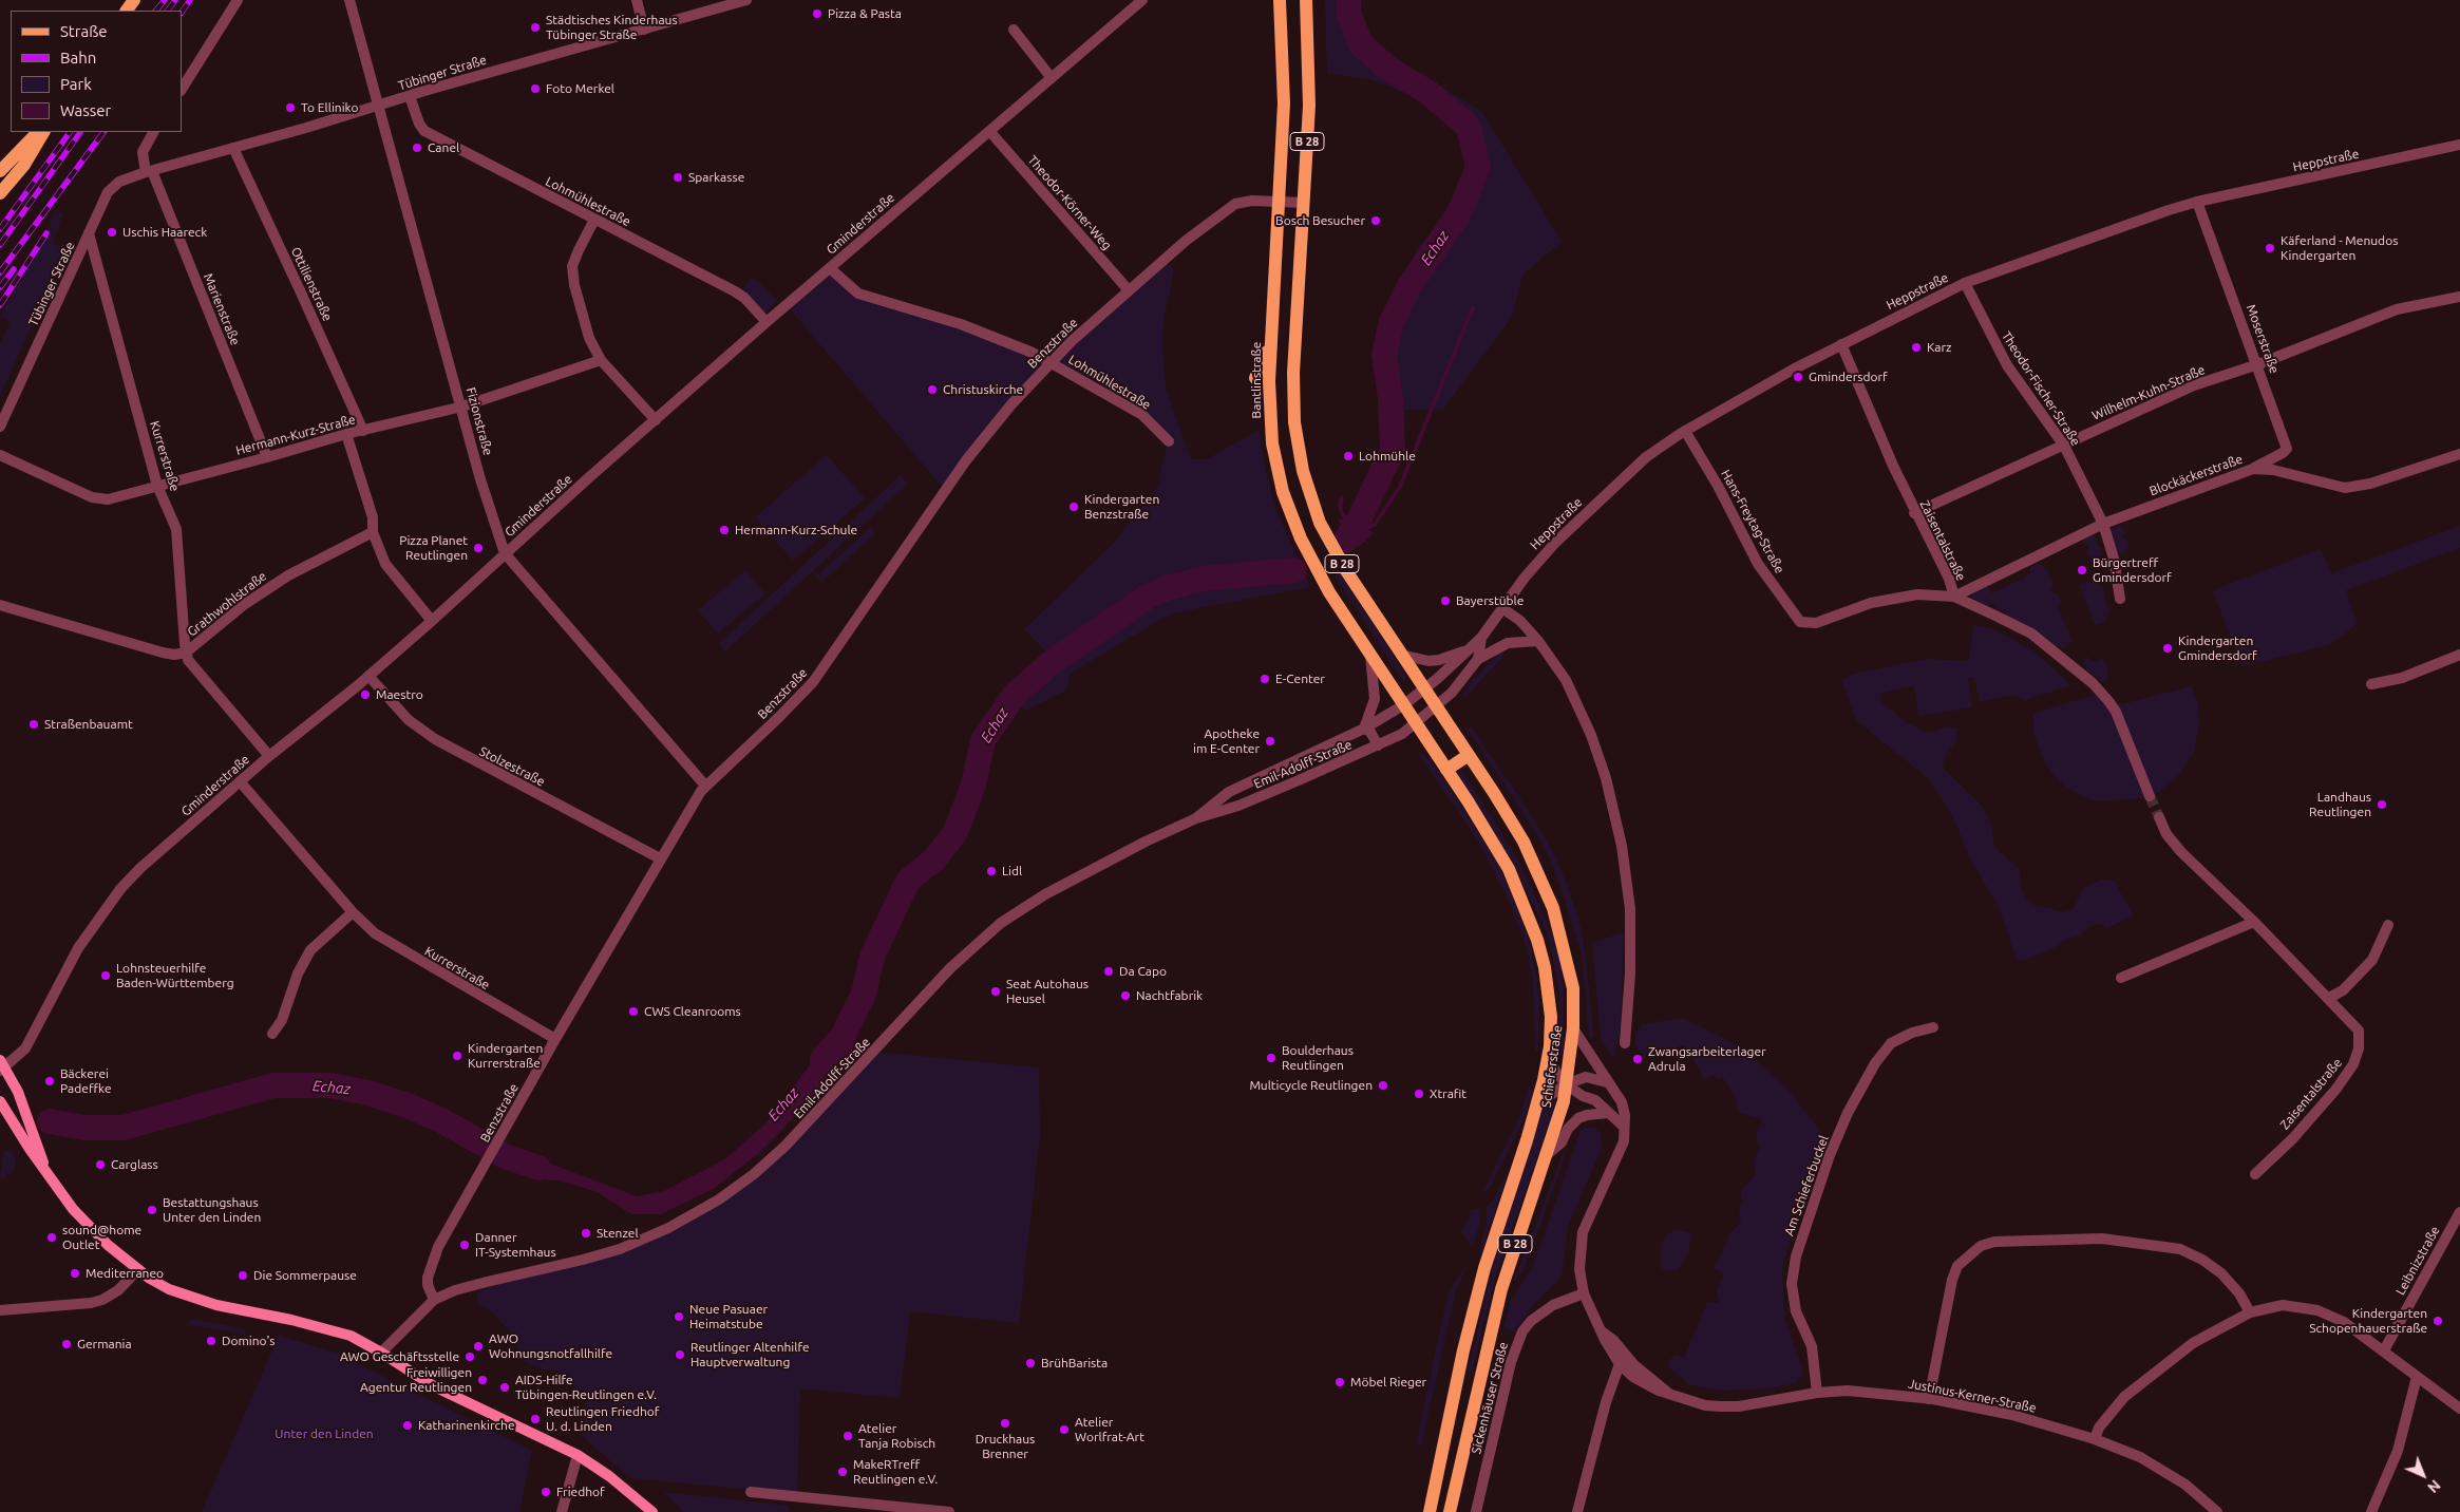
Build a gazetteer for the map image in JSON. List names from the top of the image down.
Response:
{
  "streets": {
    "main road": ["B 28", "Bantlinstraße", "Schieferstraße"],
    "street": [
      "Tübinger Straße",
      "Heppstraße",
      "Lohmühlestraße",
      "Theodor-Körner-Weg",
      "Gminderstraße",
      "Ottilienstraße",
      "Marienstraße",
      "Moserstraße",
      "Benzstraße",
      "Theodor-Fischer-Straße",
      "Wilhelm-Kuhn-Straße",
      "Fizionstraße",
      "Hermann-Kurz-Straße",
      "Kurrerstraße",
      "Blockäckerstraße",
      "Hans-Freytag-Straße",
      "Zaisentalstraße",
      "Grathwohlstraße",
      "Emil-Adolff-Straße",
      "Stolzestraße",
      "Am Schieferbuckel",
      "Leibnizstraße",
      "Justinus-Kerner-Straße",
      "Sickenhäuser Straße"
    ]
  },
  "crossings": [
    ["Tübinger Straße", "Lohmühlestraße"],
    ["Tübinger Straße", "Ottilienstraße"],
    ["Tübinger Straße", "Marienstraße"],
    ["Tübinger Straße", "Fizionstraße"],
    ["Tübinger Straße", "Kurrerstraße"],
    ["B 28", "Heppstraße"],
    ["B 28", "Benzstraße"],
    ["B 28", "Schieferstraße"],
    ["Heppstraße", "Moserstraße"],
    ["Heppstraße", "Bantlinstraße"],
    ["Heppstraße", "Theodor-Fischer-Straße"],
    ["Heppstraße", "Hans-Freytag-Straße"],
    ["Heppstraße", "Zaisentalstraße"],
    ["Heppstraße", "Emil-Adolff-Straße"],
    ["Heppstraße", "Schieferstraße"],
    ["Lohmühlestraße", "Gminderstraße"],
    ["Lohmühlestraße", "Benzstraße"],
    ["Theodor-Körner-Weg", "Gminderstraße"],
    ["Theodor-Körner-Weg", "Benzstraße"],
    ["Gminderstraße", "Fizionstraße"],
    ["Gminderstraße", "Kurrerstraße"],
    ["Gminderstraße", "Stolzestraße"],
    ["Ottilienstraße", "Hermann-Kurz-Straße"],
    ["Marienstraße", "Hermann-Kurz-Straße"],
    ["Moserstraße", "Wilhelm-Kuhn-Straße"],
    ["Moserstraße", "Blockäckerstraße"],
    ["Benzstraße", "Bantlinstraße"],
    ["Benzstraße", "Fizionstraße"],
    ["Benzstraße", "Kurrerstraße"],
    ["Benzstraße", "Emil-Adolff-Straße"],
    ["Benzstraße", "Stolzestraße"],
    ["Bantlinstraße", "Emil-Adolff-Straße"],
    ["Bantlinstraße", "Schieferstraße"],
    ["Theodor-Fischer-Straße", "Wilhelm-Kuhn-Straße"],
    ["Theodor-Fischer-Straße", "Blockäckerstraße"],
    ["Wilhelm-Kuhn-Straße", "Zaisentalstraße"],
    ["Fizionstraße", "Hermann-Kurz-Straße"],
    ["Hermann-Kurz-Straße", "Kurrerstraße"],
    ["Kurrerstraße", "Grathwohlstraße"],
    ["Blockäckerstraße", "Hans-Freytag-Straße"],
    ["Blockäckerstraße", "Zaisentalstraße"],
    ["Hans-Freytag-Straße", "Zaisentalstraße"],
    ["Emil-Adolff-Straße", "Schieferstraße"],
    ["Schieferstraße", "Justinus-Kerner-Straße"],
    ["Am Schieferbuckel", "Justinus-Kerner-Straße"],
    ["Justinus-Kerner-Straße", "Sickenhäuser Straße"]
  ],
  "water": ["Echaz"],
  "parks": ["Unter den Linden"],
  "places": [
    "Pizza & Pasta",
    "Städtisches Kinderhaus Tübinger Straße",
    "Foto Merkel",
    "To Elliniko",
    "Canel",
    "Sparkasse",
    "Bosch Besucher",
    "Uschis Haareck",
    "Käferland - Menudos Kindergarten",
    "Karz",
    "Gmindersdorf",
    "Christuskirche",
    "Lohmühle",
    "Kindergarten Benzstraße",
    "Hermann-Kurz-Schule",
    "Pizza Planet Reutlingen",
    "Bürgertreff Gmindersdorf",
    "Bayerstüble",
    "Kindergarten Gmindersdorf",
    "E-Center",
    "Maestro",
    "Straßenbauamt",
    "Apotheke im E-Center",
    "Landhaus Reutlingen",
    "Lidl",
    "Da Capo",
    "Lohnsteuerhilfe Baden-Württemberg",
    "Seat Autohaus Heusel",
    "Nachtfabrik",
    "CWS Cleanrooms",
    "Kindergarten Kurrerstraße",
    "Boulderhaus Reutlingen",
    "Zwangsarbeiterlager Adrula",
    "Bäckerei Padeffke",
    "Multicycle Reutlingen",
    "Xtrafit",
    "Carglass",
    "Bestattungshaus Unter den Linden",
    "Stenzel",
    "sound@home Outlet",
    "Danner IT-Systemhaus",
    "Mediterraneo",
    "Die Sommerpause",
    "Neue Pasuaer Heimatstube",
    "Kindergarten Schopenhauerstraße",
    "Domino's",
    "Germania",
    "AWO Wohnungsnotfallhilfe",
    "Reutlinger Altenhilfe Hauptverwaltung",
    "AWO Geschäftsstelle",
    "BrühBarista",
    "Freiwilligen Agentur Reutlingen",
    "Möbel Rieger",
    "AIDS-Hilfe Tübingen-Reutlingen e.V.",
    "Reutlingen Friedhof U. d. Linden",
    "Druckhaus Brenner",
    "Katharinenkirche",
    "Atelier Worlfrat-Art",
    "Atelier Tanja Robisch",
    "MakeRTreff Reutlingen e.V.",
    "Friedhof"
  ],
  "legend": [
    "Straße",
    "Bahn",
    "Park",
    "Wasser"
  ],
  "north": "bottom right"
}
